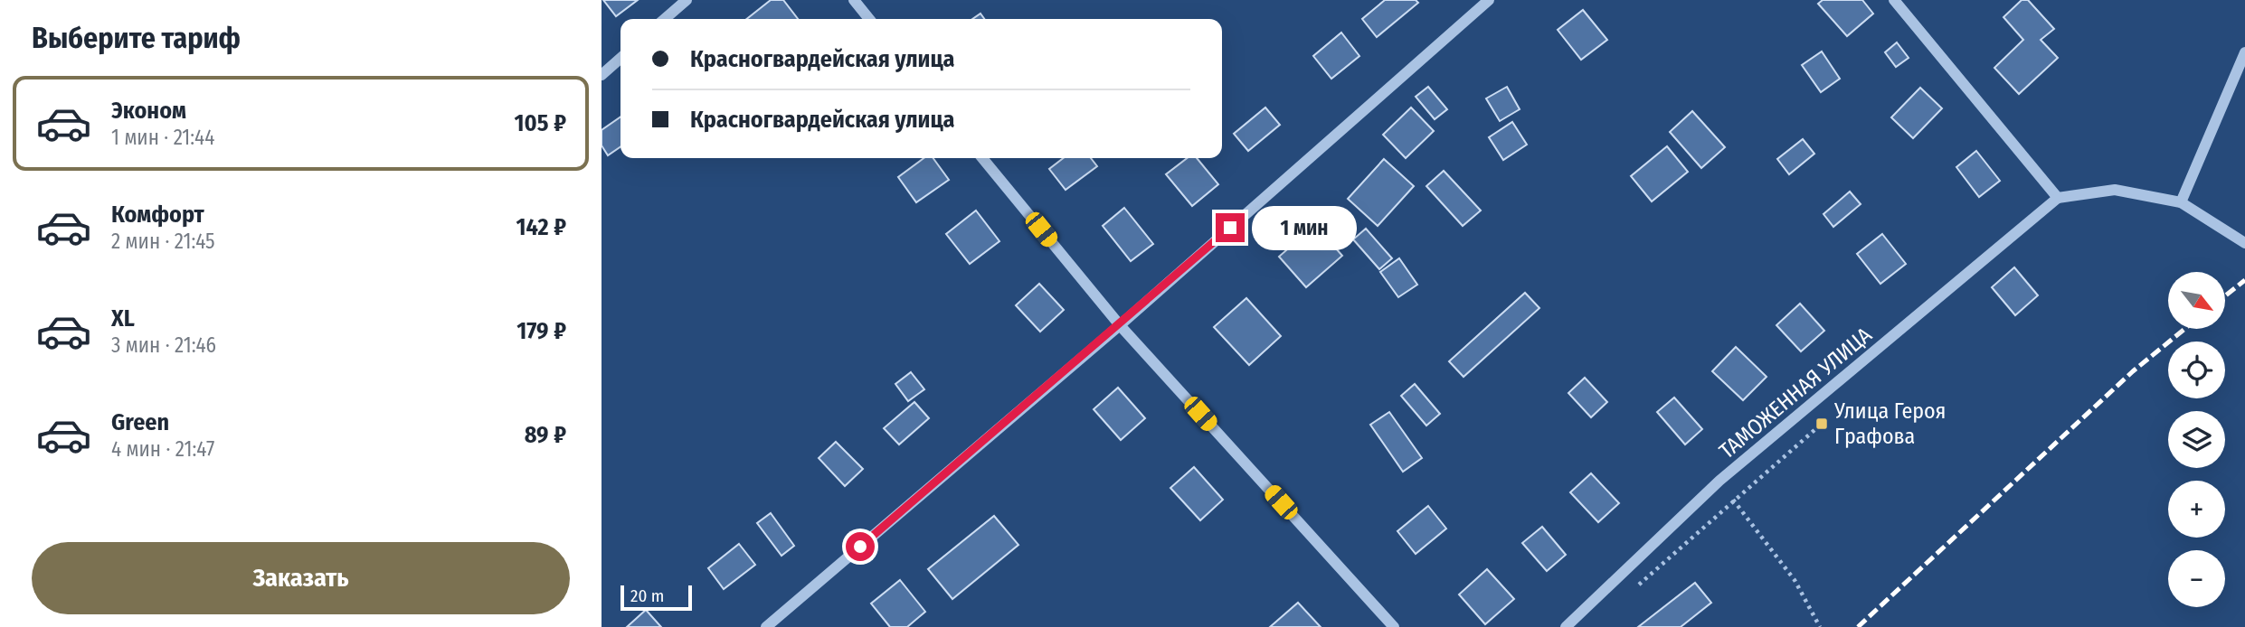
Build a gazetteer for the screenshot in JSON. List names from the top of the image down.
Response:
{
  "streets": {
    "street": ["ТАМОЖЕННАЯ УЛИЦА"]
  },
  "places": {
    "transit": ["Улица Героя Графова"]
  },
  "scale_bar": "20 m",
  "north": "bottom right",
  "page": {
    "heading": "Выберите тариф",
    "banner": ["Красногвардейская улица", "Красногвардейская улица"],
    "list": [
      {
        "name": "Эконом",
        "note": "1 мин · 21:44",
        "value": "105 ₽"
      },
      {
        "name": "Комфорт",
        "note": "2 мин · 21:45",
        "value": "142 ₽"
      },
      {
        "name": "XL",
        "note": "3 мин · 21:46",
        "value": "179 ₽"
      },
      {
        "name": "Green",
        "note": "4 мин · 21:47",
        "value": "89 ₽"
      }
    ],
    "bubble": "1 мин",
    "map_buttons": ["+", "−"],
    "buttons": "Заказать",
    "scale": "20 m"
  }
}
